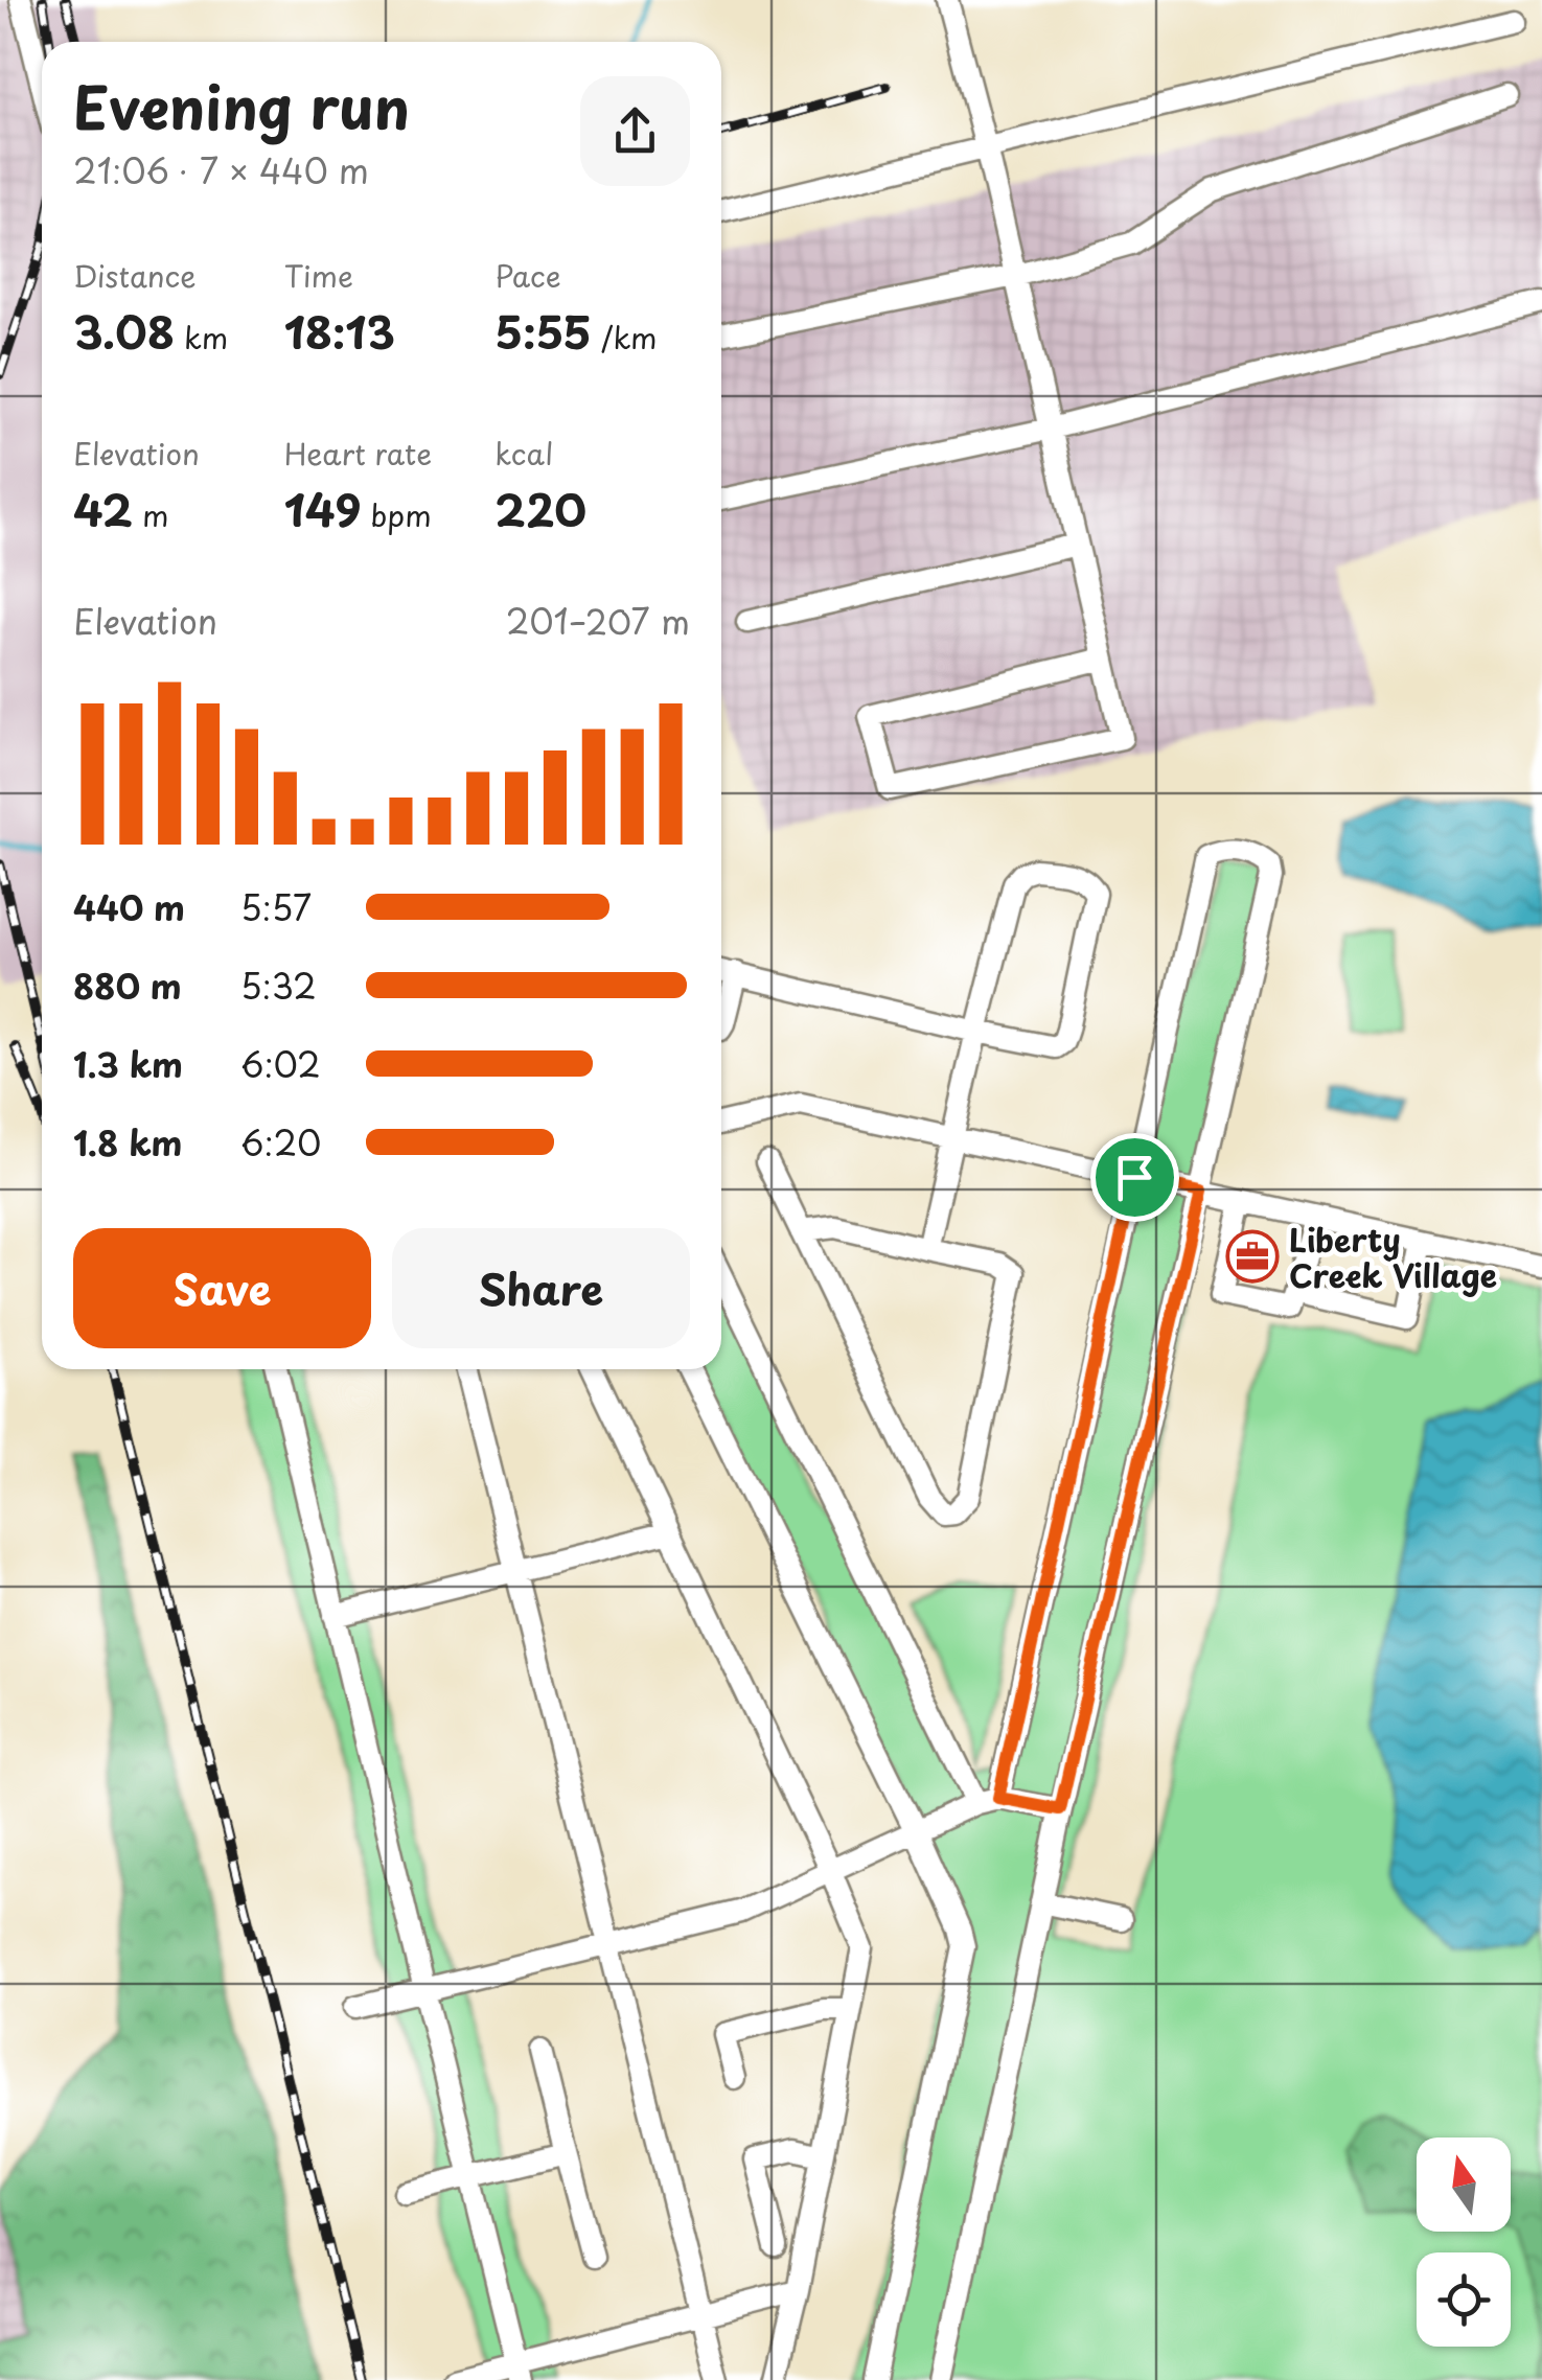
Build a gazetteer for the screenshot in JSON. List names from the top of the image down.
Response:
{
  "places": {
    "office": ["Liberty Creek Village"]
  },
  "north": "top",
  "page": {
    "heading": ["Evening run", "21:06 · 7 × 440 m"],
    "stats": [
      ["Distance", "3.08 km"],
      ["Time", "18:13"],
      ["Pace", "5:55 /km"],
      ["Elevation", "42 m"],
      ["Heart rate", "149 bpm"],
      ["kcal", "220"]
    ],
    "chart": ["Elevation", "201–207 m"],
    "list": [
      {
        "name": "440 m",
        "note": "5:57"
      },
      {
        "name": "880 m",
        "note": "5:32"
      },
      {
        "name": "1.3 km",
        "note": "6:02"
      },
      {
        "name": "1.8 km",
        "note": "6:20"
      }
    ],
    "buttons": ["Save", "Share"]
  }
}
